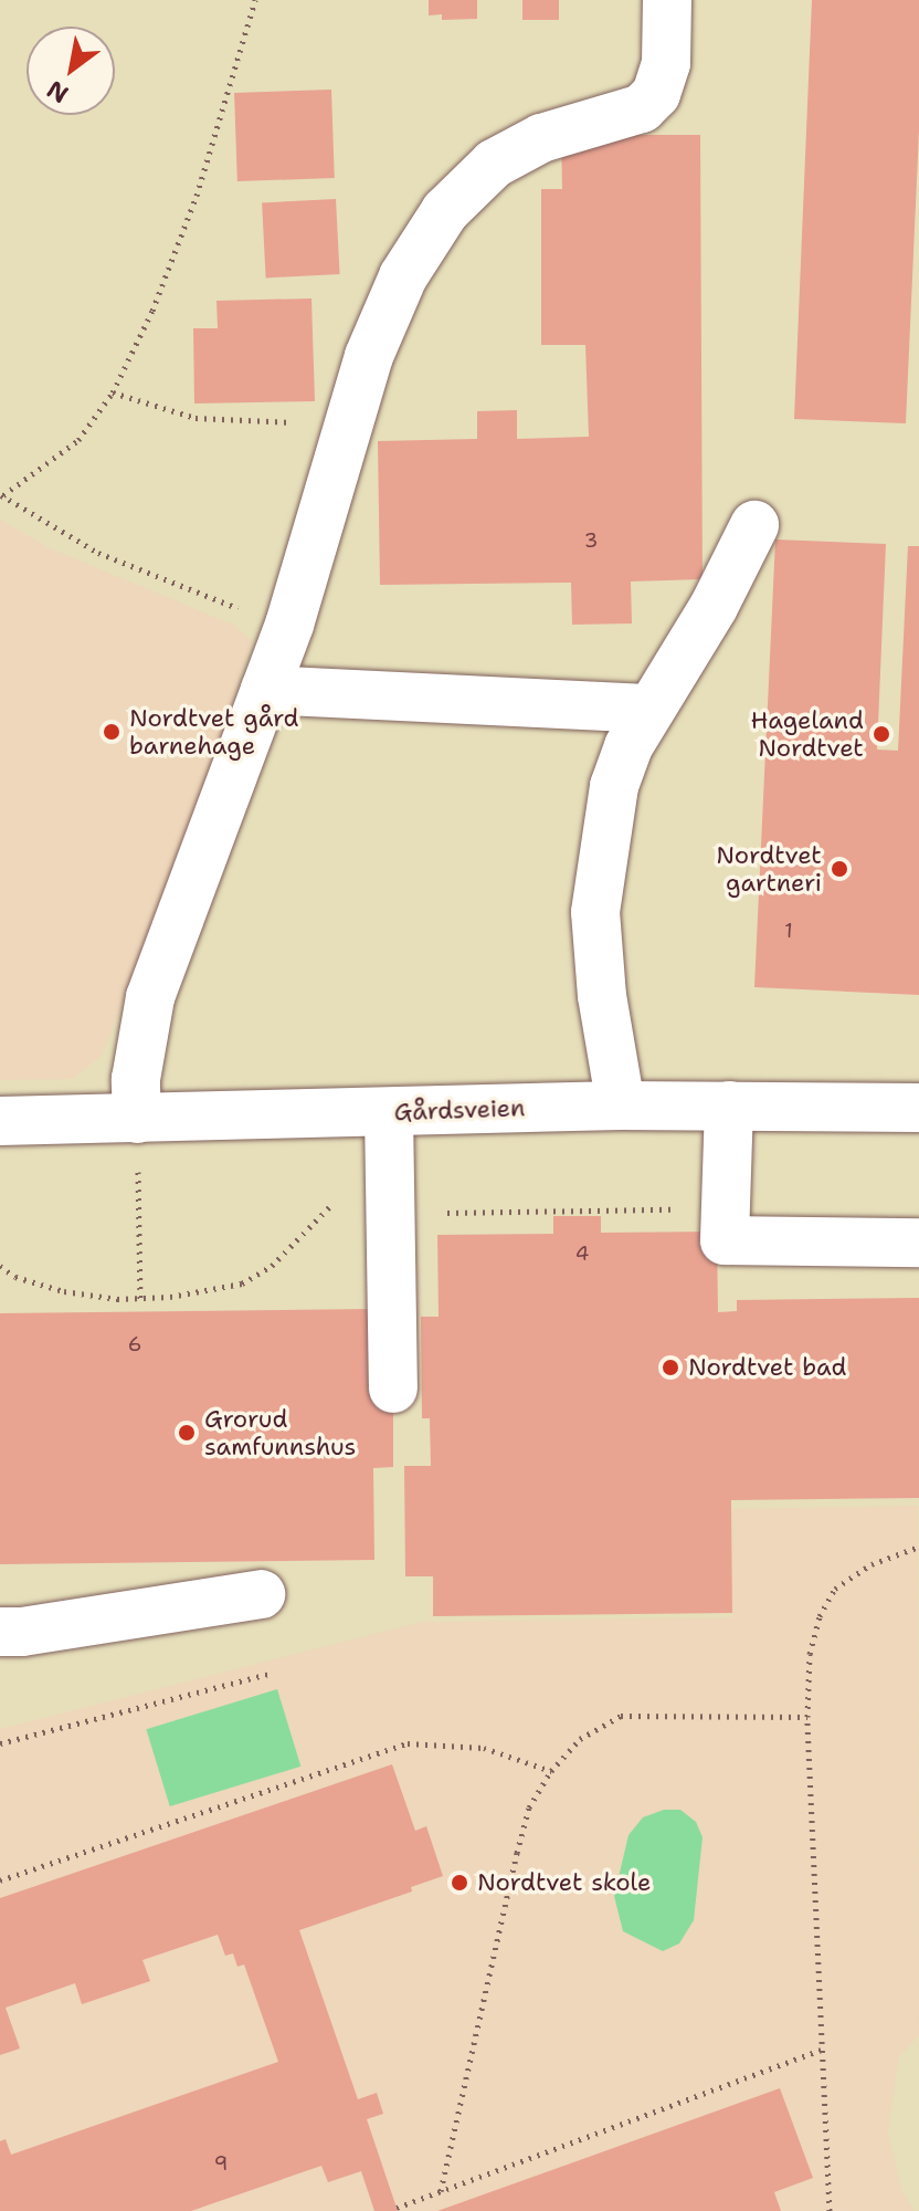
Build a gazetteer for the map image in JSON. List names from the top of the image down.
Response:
{
  "streets": {
    "street": ["Gårdsveien"]
  },
  "places": [
    "Nordtvet gård barnehage",
    "Hageland Nordtvet",
    "Nordtvet gartneri",
    "Nordtvet bad",
    "Grorud samfunnshus",
    "Nordtvet skole"
  ],
  "house_numbers": [
    "3",
    "1",
    "4",
    "6",
    "9"
  ],
  "north": "bottom left"
}
